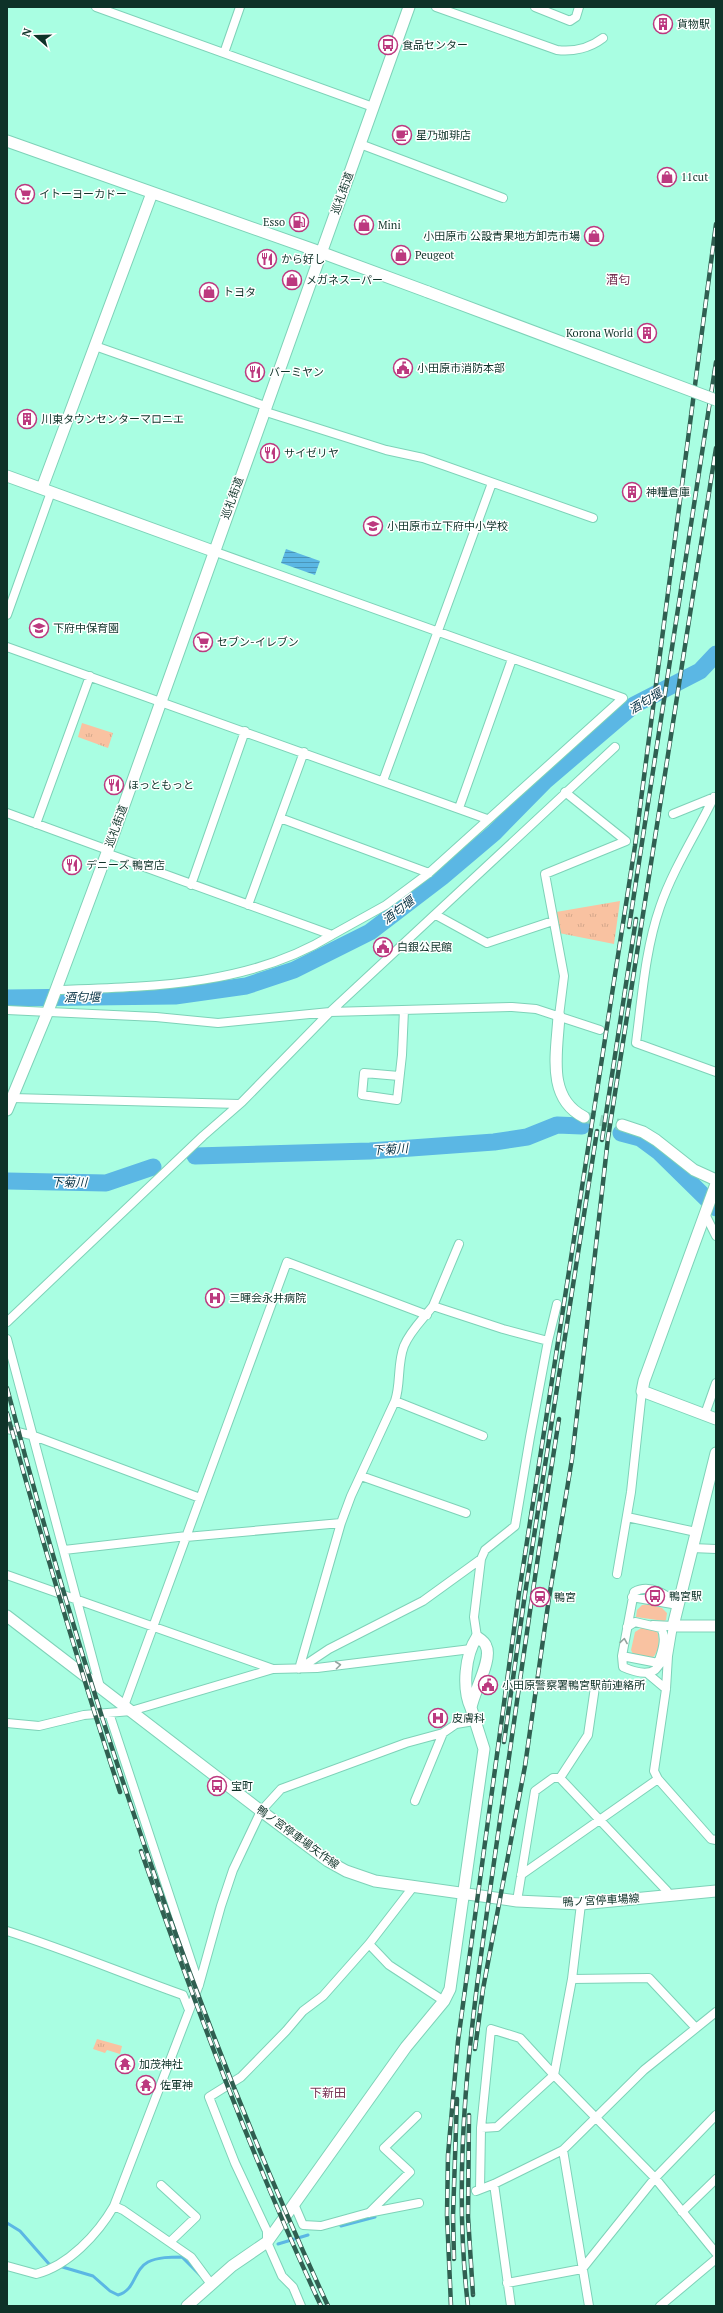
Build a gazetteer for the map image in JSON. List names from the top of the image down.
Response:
{
  "streets": {
    "street": ["巡礼街道", "鴨ノ宮停車場矢作線", "鴨ノ宮停車場線"]
  },
  "crossings": [
    ["鴨ノ宮停車場矢作線", "鴨ノ宮停車場線"]
  ],
  "districts": ["酒匂", "下新田"],
  "water": ["酒匂堰", "下菊川"],
  "places": {
    "building": [
      "貨物駅",
      "Korona World",
      "川東タウンセンターマロニエ",
      "神糧倉庫"
    ],
    "bus stop": ["食品センター", "鴨宮駅", "宝町"],
    "cafe": ["星乃珈琲店"],
    "shop": [
      "11cut",
      "Mini",
      "小田原市 公設青果地方卸売市場",
      "Peugeot",
      "メガネスーパー",
      "トヨタ"
    ],
    "supermarket": ["イトーヨーカドー", "セブン-イレブン"],
    "fuel station": ["Esso"],
    "restaurant": [
      "から好し",
      "バーミヤン",
      "サイゼリヤ",
      "ほっともっと",
      "デニーズ 鴨宮店"
    ],
    "public building": ["小田原市消防本部", "白銀公民館", "小田原警察署鴨宮駅前連絡所"],
    "school or university": ["小田原市立下府中小学校", "下府中保育園"],
    "hospital": ["三暉会永井病院", "皮膚科"],
    "station": ["鴨宮"],
    "temple": ["加茂神社", "佐軍神"]
  },
  "north": "left"
}
